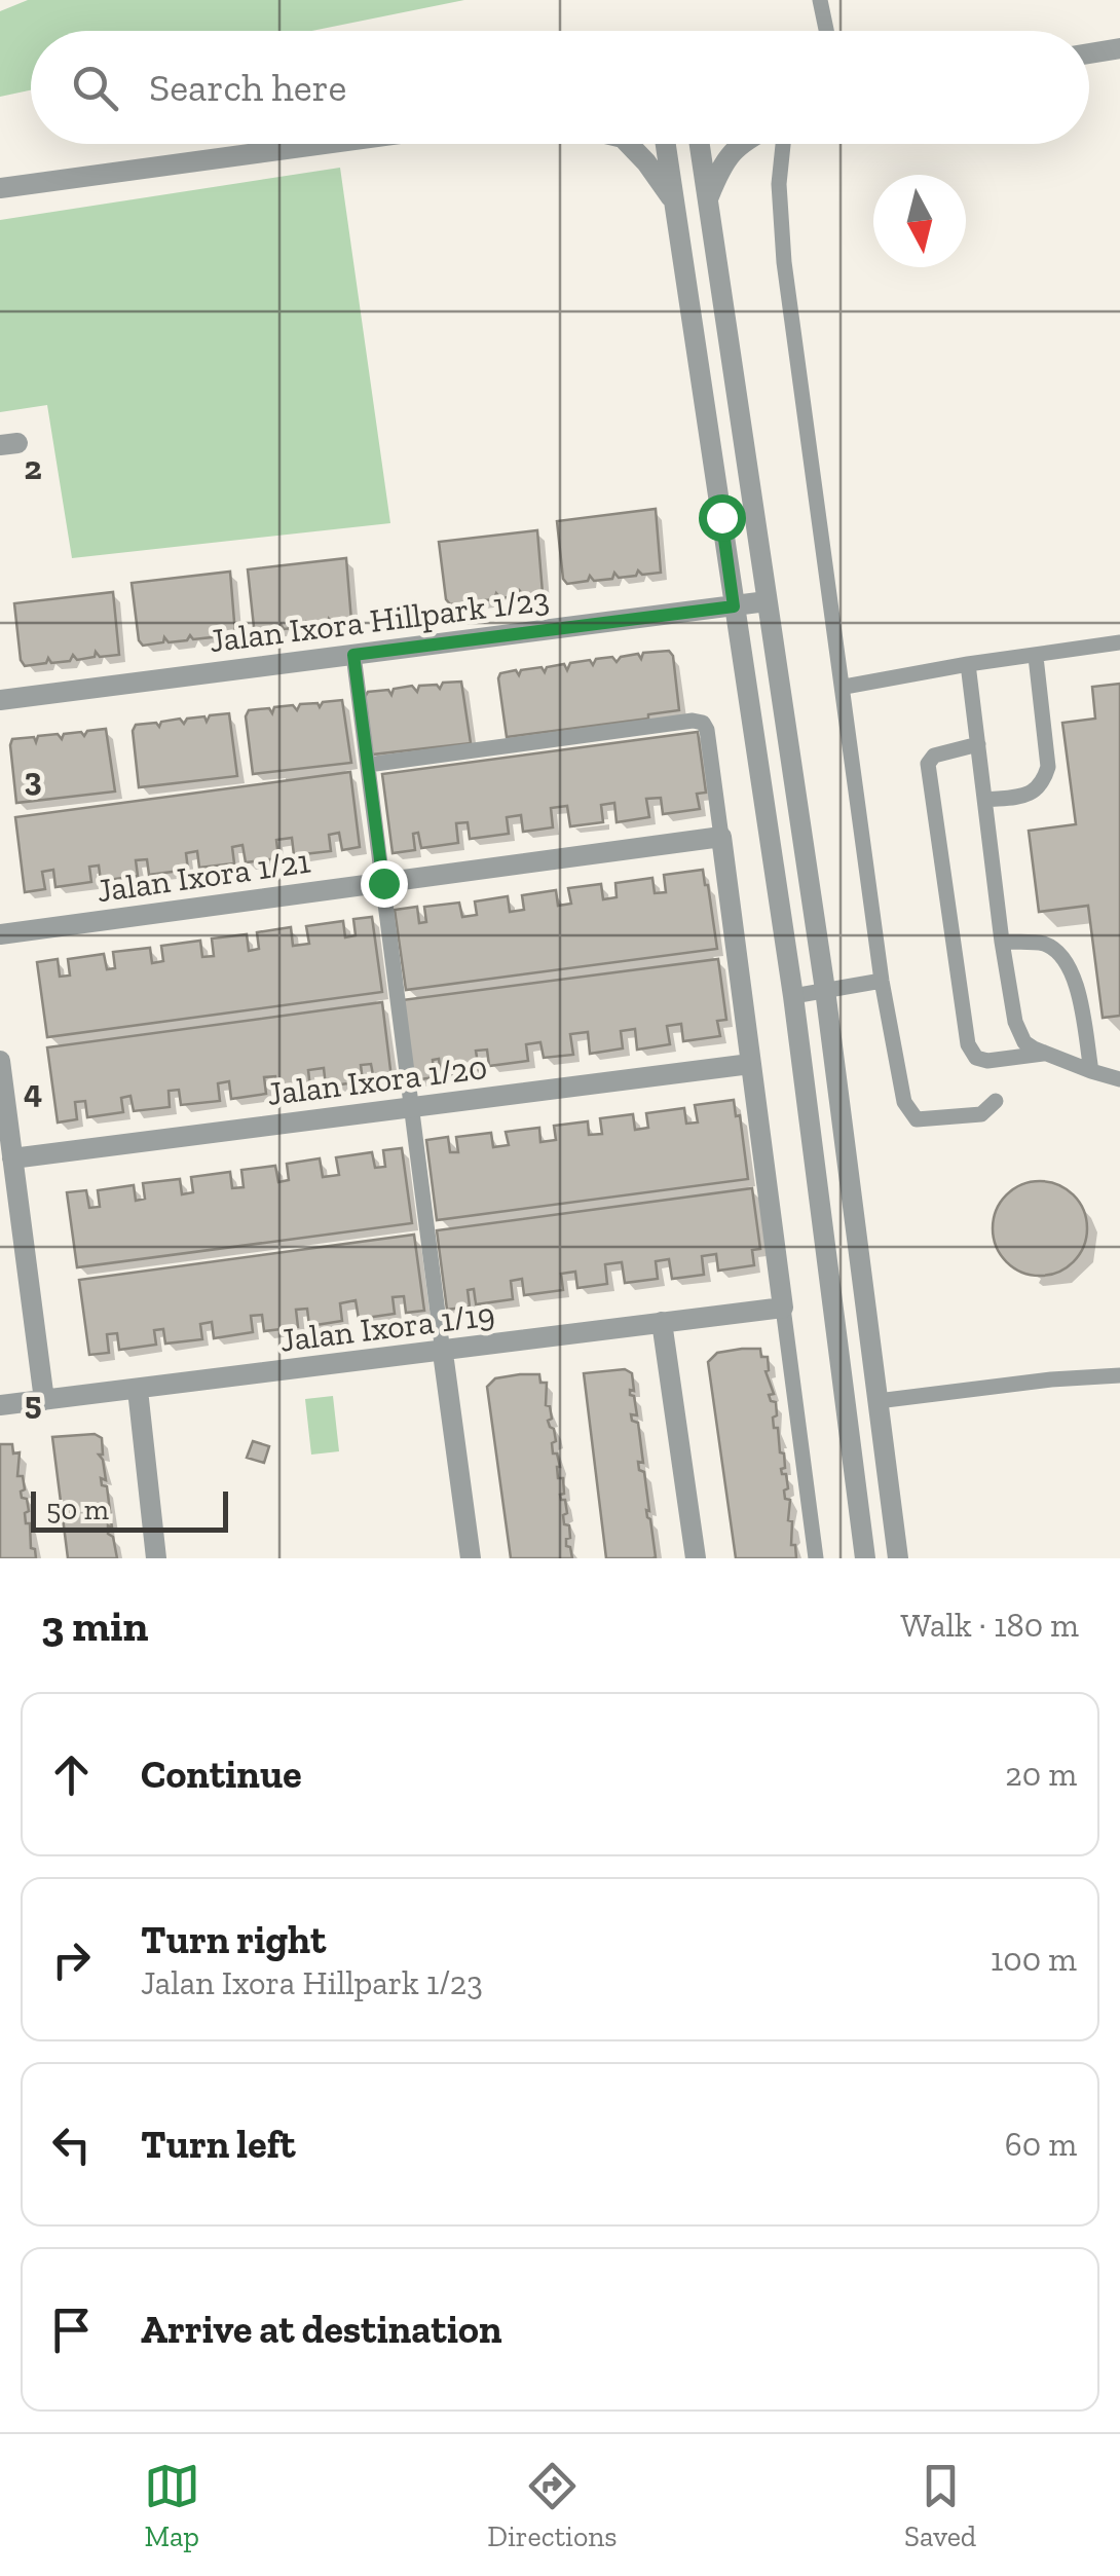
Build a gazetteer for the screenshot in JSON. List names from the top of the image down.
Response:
{
  "streets": {
    "street": [
      "Jalan Ixora Hillpark 1/23",
      "Jalan Ixora 1/21",
      "Jalan Ixora 1/20",
      "Jalan Ixora 1/19"
    ]
  },
  "scale_bar": "50 m",
  "north": "bottom",
  "page": {
    "search": "Search here",
    "scale": "50 m",
    "heading": ["3 min", "Walk · 180 m"],
    "list": [
      ["Continue", "20 m"],
      ["Turn right", "Jalan Ixora Hillpark 1/23", "100 m"],
      ["Turn left", "60 m"],
      "Arrive at destination"
    ],
    "nav": ["Map", "Directions", "Saved"]
  },
  "grid": {
    "rows": [
      "2",
      "3",
      "4",
      "5"
    ]
  }
}
